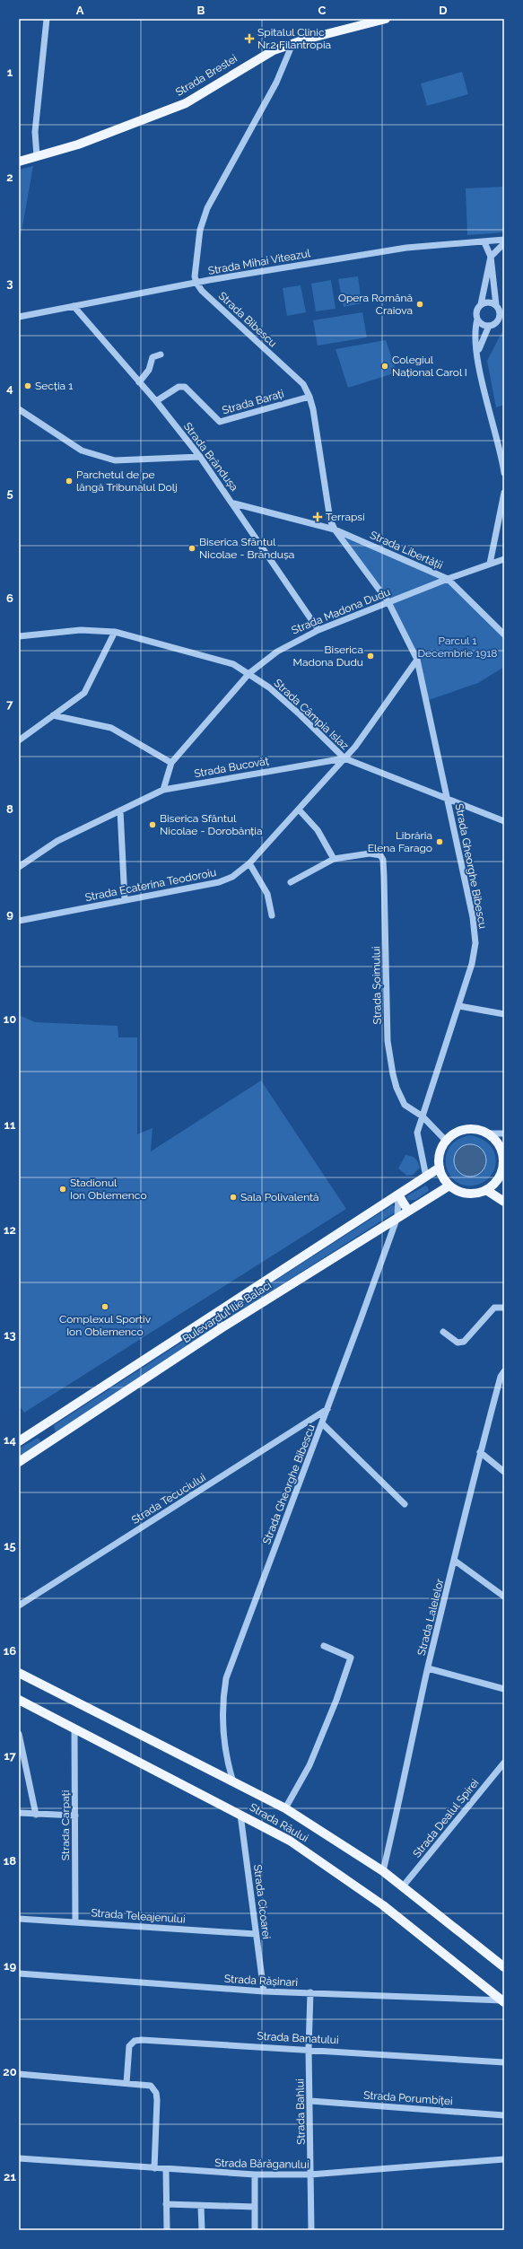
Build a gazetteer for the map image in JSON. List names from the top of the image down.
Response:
{
  "streets": {
    "main road": ["Strada Brestei", "Bulevardul Ilie Balaci", "Strada Râului"],
    "street": [
      "Strada Mihai Viteazul",
      "Strada Bibescu",
      "Strada Barați",
      "Strada Brândușa",
      "Strada Libertății",
      "Strada Madona Dudu",
      "Strada Câmpia Islaz",
      "Strada Bucovăț",
      "Strada Gheorghe Bibescu",
      "Strada Ecaterina Teodoroiu",
      "Strada Șoimului",
      "Strada Tecuciului",
      "Strada Lalelelor",
      "Strada Dealul Spirei",
      "Strada Carpați",
      "Strada Cicoarei",
      "Strada Teleajenului",
      "Strada Rășinari",
      "Strada Banatului",
      "Strada Porumbiței",
      "Strada Bahlui",
      "Strada Bărăganului"
    ]
  },
  "crossings": [
    ["Strada Mihai Viteazul", "Strada Bibescu"],
    ["Strada Mihai Viteazul", "Strada Brândușa"],
    ["Strada Bibescu", "Strada Barați"],
    ["Strada Bibescu", "Strada Libertății"],
    ["Strada Bibescu", "Strada Madona Dudu"],
    ["Strada Bibescu", "Strada Gheorghe Bibescu"],
    ["Strada Barați", "Strada Brândușa"],
    ["Strada Brândușa", "Strada Libertății"],
    ["Strada Brândușa", "Strada Madona Dudu"],
    ["Strada Libertății", "Strada Madona Dudu"],
    ["Strada Madona Dudu", "Strada Câmpia Islaz"],
    ["Strada Madona Dudu", "Strada Bucovăț"],
    ["Strada Madona Dudu", "Strada Gheorghe Bibescu"],
    ["Strada Câmpia Islaz", "Strada Bucovăț"],
    ["Strada Câmpia Islaz", "Strada Gheorghe Bibescu"],
    ["Strada Câmpia Islaz", "Strada Ecaterina Teodoroiu"],
    ["Strada Bucovăț", "Strada Ecaterina Teodoroiu"],
    ["Strada Gheorghe Bibescu", "Strada Șoimului"],
    ["Strada Gheorghe Bibescu", "Bulevardul Ilie Balaci"],
    ["Strada Gheorghe Bibescu", "Strada Tecuciului"],
    ["Strada Gheorghe Bibescu", "Strada Râului"],
    ["Strada Șoimului", "Bulevardul Ilie Balaci"],
    ["Strada Lalelelor", "Strada Râului"],
    ["Strada Dealul Spirei", "Strada Râului"],
    ["Strada Râului", "Strada Carpați"],
    ["Strada Râului", "Strada Cicoarei"],
    ["Strada Râului", "Strada Rășinari"],
    ["Strada Carpați", "Strada Teleajenului"],
    ["Strada Cicoarei", "Strada Teleajenului"],
    ["Strada Cicoarei", "Strada Rășinari"],
    ["Strada Rășinari", "Strada Bahlui"],
    ["Strada Banatului", "Strada Bahlui"],
    ["Strada Porumbiței", "Strada Bahlui"],
    ["Strada Bahlui", "Strada Bărăganului"]
  ],
  "parks": ["Parcul 1 Decembrie 1918"],
  "places": {
    "health": ["Spitalul Clinic Nr.2 Filantropia", "Terrapsi"],
    "other": [
      "Opera Română Craiova",
      "Colegiul Național Carol I",
      "Secția 1",
      "Parchetul de pe lângă Tribunalul Dolj",
      "Biserica Sfântul Nicolae - Brândușa",
      "Biserica Madona Dudu",
      "Biserica Sfântul Nicolae - Dorobănția",
      "Librăria Elena Farago",
      "Stadionul Ion Oblemenco",
      "Sala Polivalentă",
      "Complexul Sportiv Ion Oblemenco"
    ]
  },
  "grid": {
    "columns": [
      "A",
      "B",
      "C",
      "D"
    ],
    "rows": [
      "1",
      "2",
      "3",
      "4",
      "5",
      "6",
      "7",
      "8",
      "9",
      "10",
      "11",
      "12",
      "13",
      "14",
      "15",
      "16",
      "17",
      "18",
      "19",
      "20",
      "21"
    ]
  }
}
